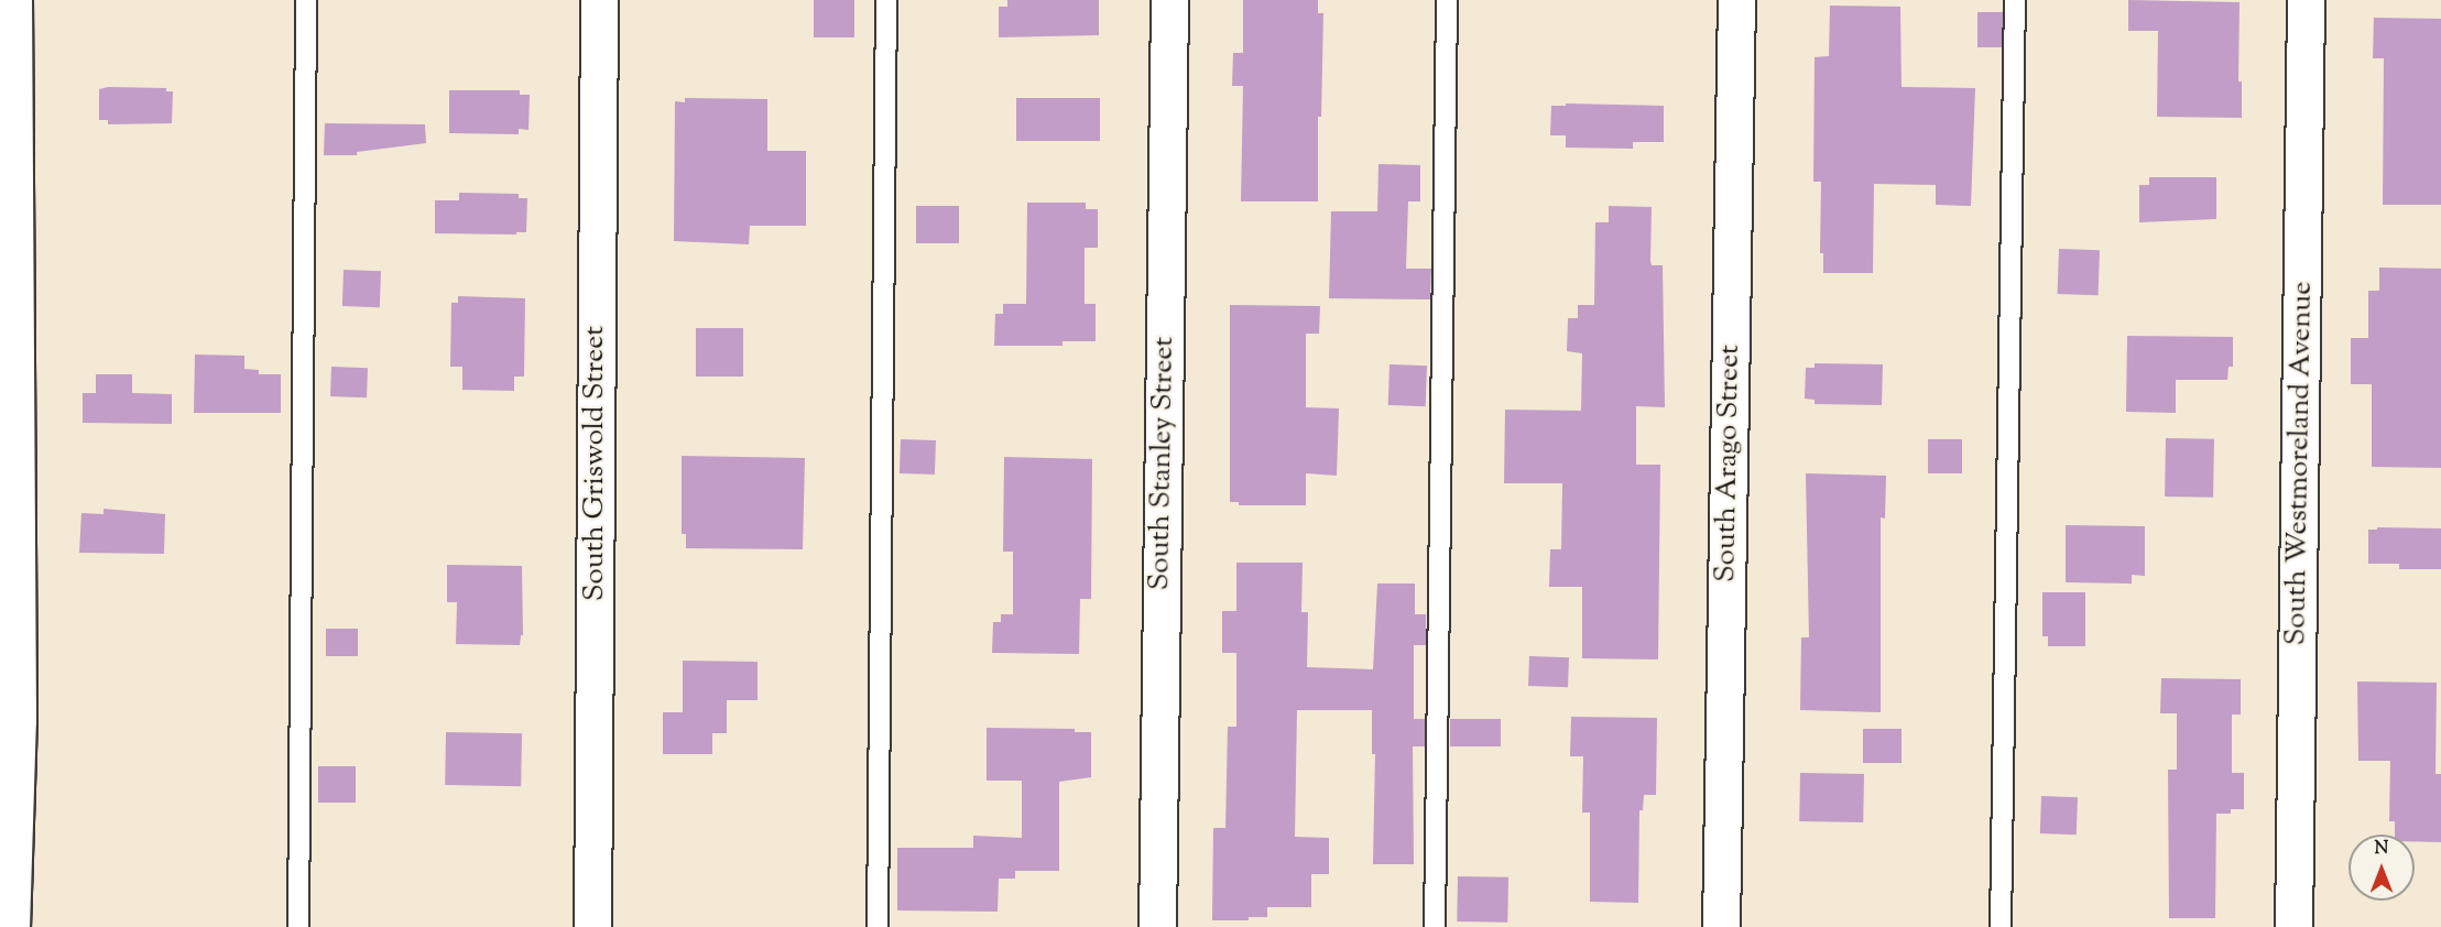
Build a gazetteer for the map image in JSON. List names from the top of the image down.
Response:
{
  "streets": {
    "street": [
      "South Griswold Street",
      "South Stanley Street",
      "South Arago Street",
      "South Westmoreland Avenue"
    ]
  },
  "north": "top"
}
